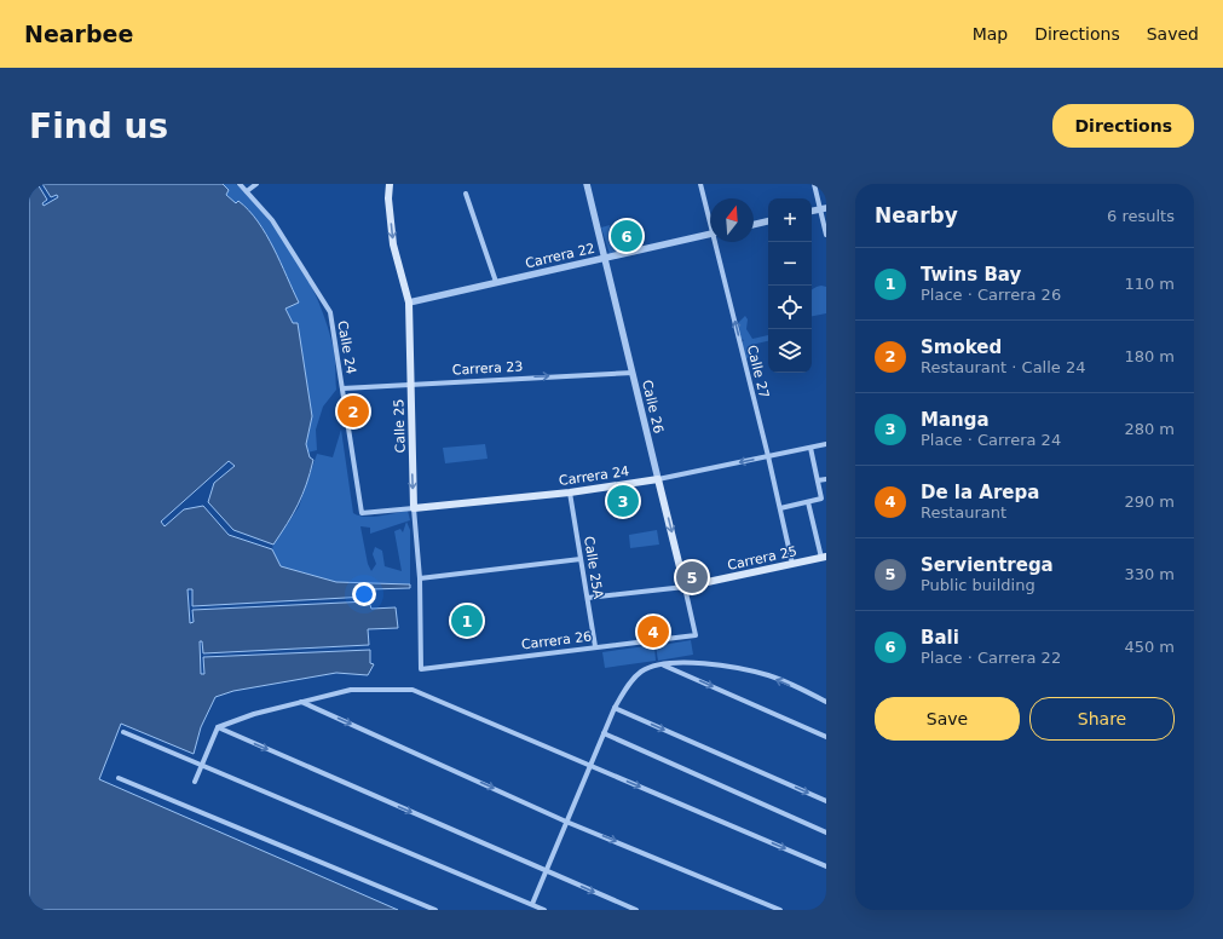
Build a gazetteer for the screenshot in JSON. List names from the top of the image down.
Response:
{
  "streets": {
    "main road": [
      "Calle 26",
      "Calle 25",
      "Carrera 24",
      "Carrera 25"
    ],
    "street": [
      "Carrera 22",
      "Calle 24",
      "Carrera 23",
      "Calle 27",
      "Calle 25A",
      "Carrera 26"
    ]
  },
  "crossings": [
    ["Carrera 22", "Calle 26"],
    ["Carrera 22", "Calle 25"],
    ["Calle 24", "Carrera 23"],
    ["Calle 24", "Carrera 24"],
    ["Carrera 23", "Calle 26"],
    ["Carrera 23", "Calle 25"],
    ["Calle 27", "Carrera 24"],
    ["Calle 27", "Carrera 25"],
    ["Calle 26", "Carrera 24"],
    ["Calle 26", "Carrera 25"],
    ["Calle 26", "Carrera 26"],
    ["Calle 25", "Carrera 24"],
    ["Calle 25", "Carrera 26"],
    ["Carrera 24", "Calle 25A"],
    ["Carrera 25", "Calle 25A"],
    ["Calle 25A", "Carrera 26"]
  ],
  "one_way": ["Carrera 23", "Calle 27", "Calle 25"],
  "north": "top",
  "page": {
    "header": "Nearbee",
    "nav": ["Map", "Directions", "Saved"],
    "buttons": [
      "Directions",
      ["Save", "Share"]
    ],
    "title": "Find us",
    "heading": ["Nearby", "6 results"],
    "map_buttons": ["+", "−"],
    "pins": [
      "6",
      "2",
      "3",
      "5",
      "1",
      "4"
    ],
    "list": [
      {
        "mark": "1",
        "name": "Twins Bay",
        "note": "Place · Carrera 26",
        "value": "110 m"
      },
      {
        "mark": "2",
        "name": "Smoked",
        "note": "Restaurant · Calle 24",
        "value": "180 m"
      },
      {
        "mark": "3",
        "name": "Manga",
        "note": "Place · Carrera 24",
        "value": "280 m"
      },
      {
        "mark": "4",
        "name": "De la Arepa",
        "note": "Restaurant",
        "value": "290 m"
      },
      {
        "mark": "5",
        "name": "Servientrega",
        "note": "Public building",
        "value": "330 m"
      },
      {
        "mark": "6",
        "name": "Bali",
        "note": "Place · Carrera 22",
        "value": "450 m"
      }
    ]
  }
}
